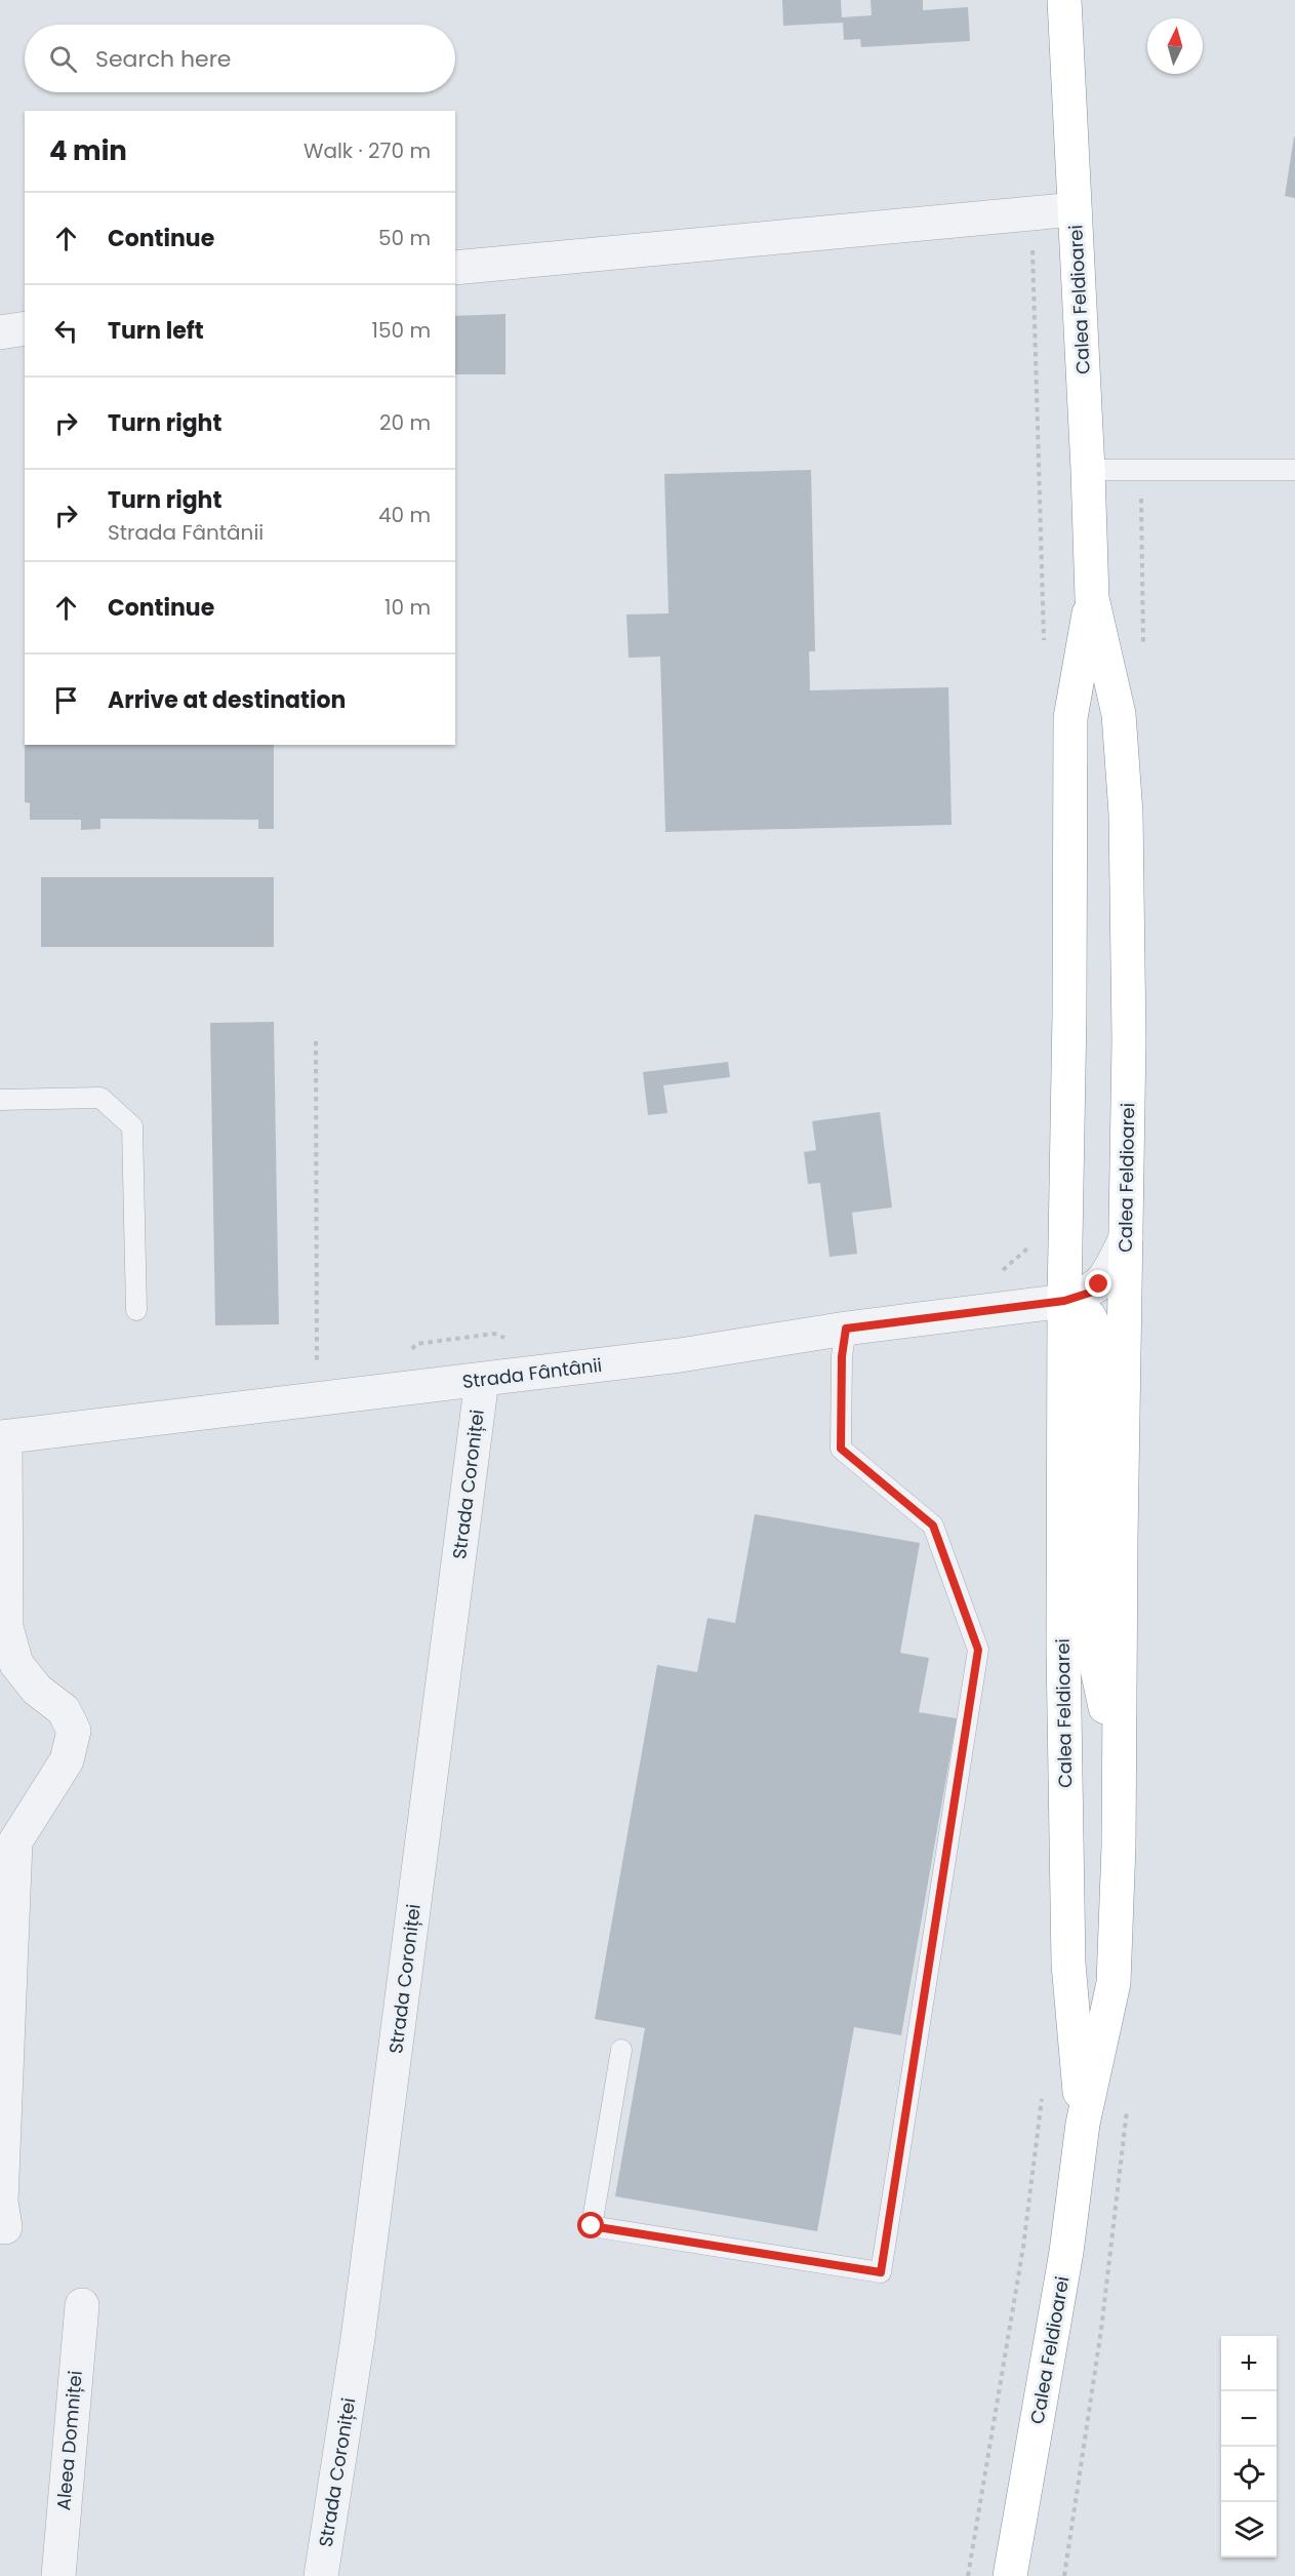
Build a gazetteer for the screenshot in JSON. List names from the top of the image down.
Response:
{
  "streets": {
    "highway": ["Calea Feldioarei"],
    "street": ["Strada Fântânii", "Strada Coroniței", "Aleea Domniței"]
  },
  "crossings": [
    ["Calea Feldioarei", "Strada Fântânii"],
    ["Strada Fântânii", "Strada Coroniței"]
  ],
  "north": "top",
  "page": {
    "search": "Search here",
    "heading": ["4 min", "Walk · 270 m"],
    "list": [
      ["Continue", "50 m"],
      ["Turn left", "150 m"],
      ["Turn right", "20 m"],
      ["Turn right", "Strada Fântânii", "40 m"],
      ["Continue", "10 m"],
      "Arrive at destination"
    ],
    "map_buttons": ["+", "−"]
  }
}
